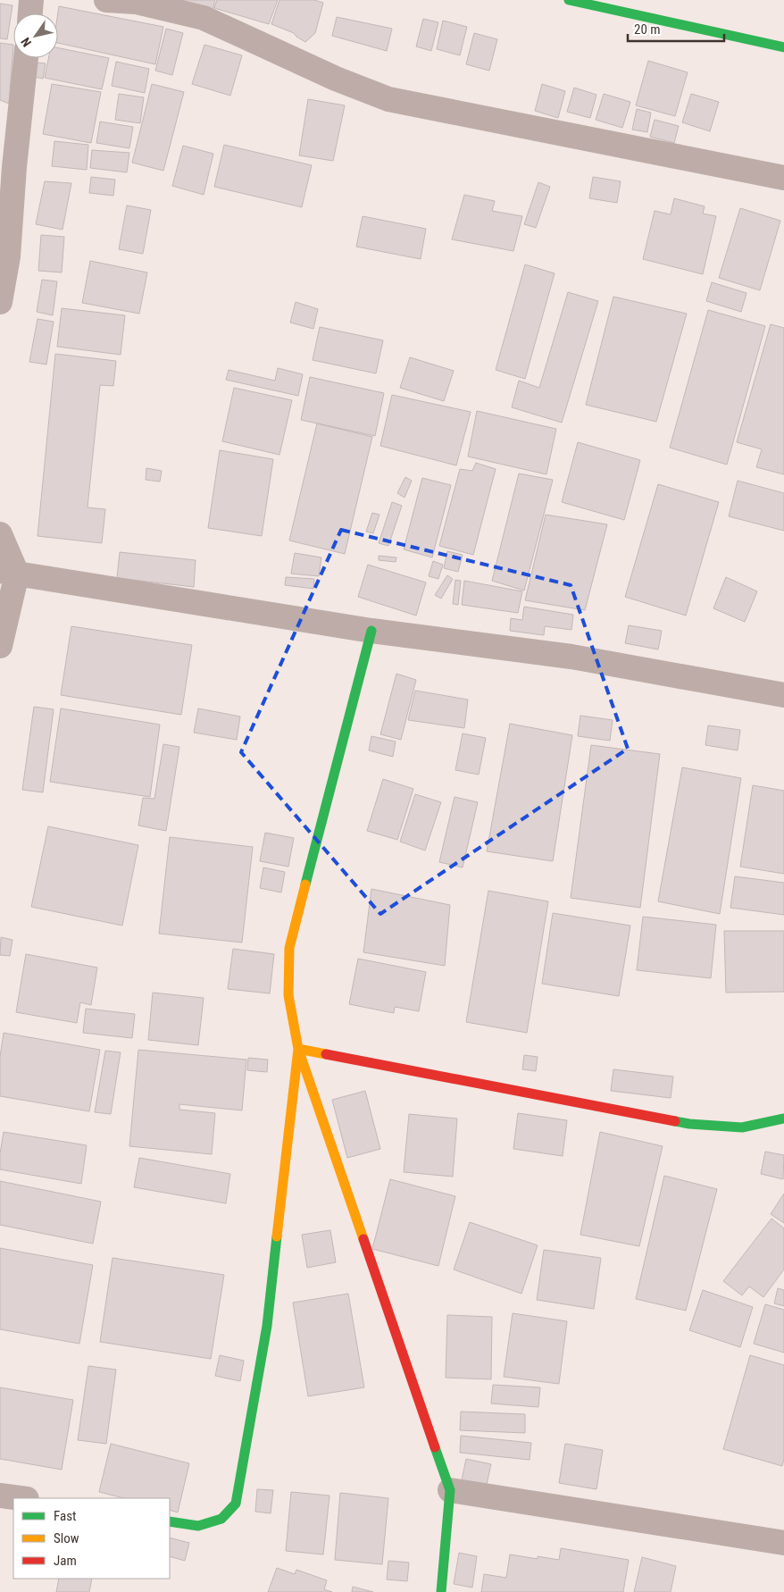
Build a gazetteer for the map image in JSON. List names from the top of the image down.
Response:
{
  "legend": ["Fast", "Slow", "Jam"],
  "scale_bar": "20 m",
  "north": "bottom left"
}
